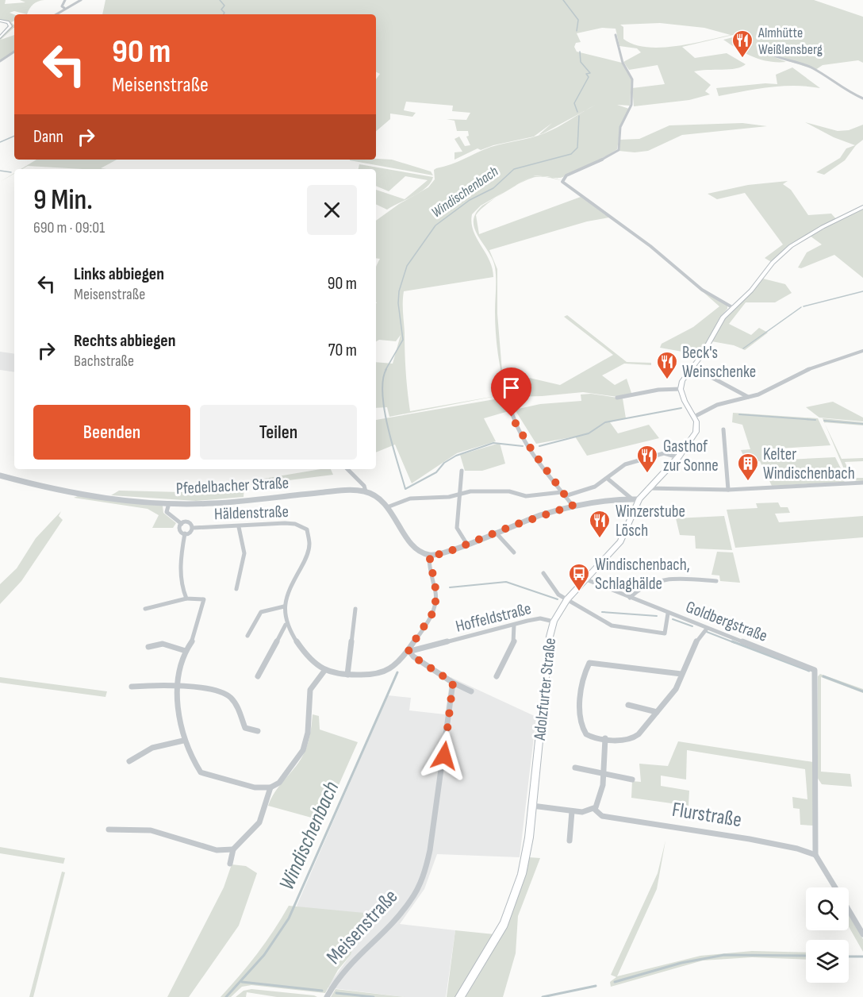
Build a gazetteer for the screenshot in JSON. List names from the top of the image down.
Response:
{
  "streets": {
    "main road": ["Adolzfurter Straße"],
    "street": [
      "Pfedelbacher Straße",
      "Häldenstraße",
      "Hoffeldstraße",
      "Goldbergstraße",
      "Flurstraße",
      "Meisenstraße"
    ]
  },
  "crossings": [
    ["Hoffeldstraße", "Adolzfurter Straße"],
    ["Goldbergstraße", "Adolzfurter Straße"],
    ["Goldbergstraße", "Flurstraße"]
  ],
  "water": ["Windischenbach"],
  "places": {
    "restaurant": [
      "Almhütte Weißlensberg",
      "Beck's Weinschenke",
      "Gasthof zur Sonne",
      "Winzerstube Lösch"
    ],
    "building": ["Kelter Windischenbach"],
    "bus stop": ["Windischenbach, Schlaghälde"]
  },
  "page": {
    "turn": ["90 m", "Meisenstraße"],
    "then": "Dann",
    "heading": ["9 Min.", "690 m · 09:01"],
    "list": [
      {
        "name": "Links abbiegen",
        "note": "Meisenstraße",
        "value": "90 m"
      },
      {
        "name": "Rechts abbiegen",
        "note": "Bachstraße",
        "value": "70 m"
      }
    ],
    "buttons": ["Beenden", "Teilen"]
  }
}
